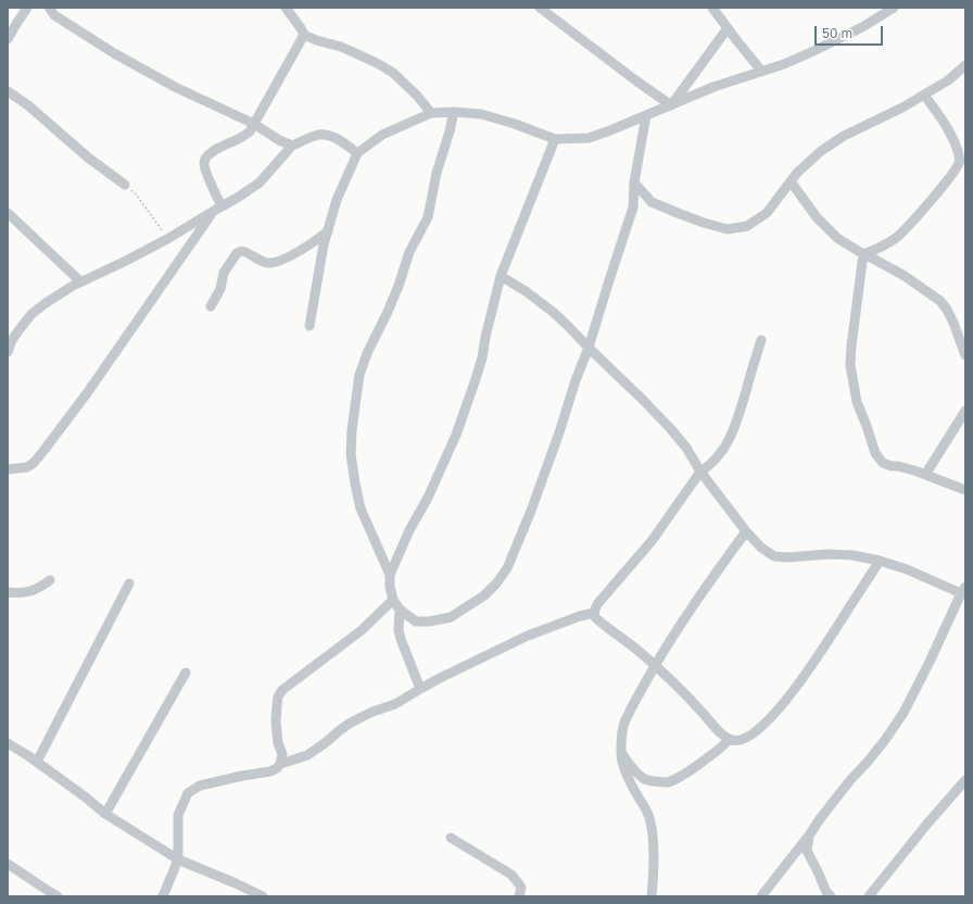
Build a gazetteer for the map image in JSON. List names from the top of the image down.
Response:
{
  "scale_bar": "50 m"
}
